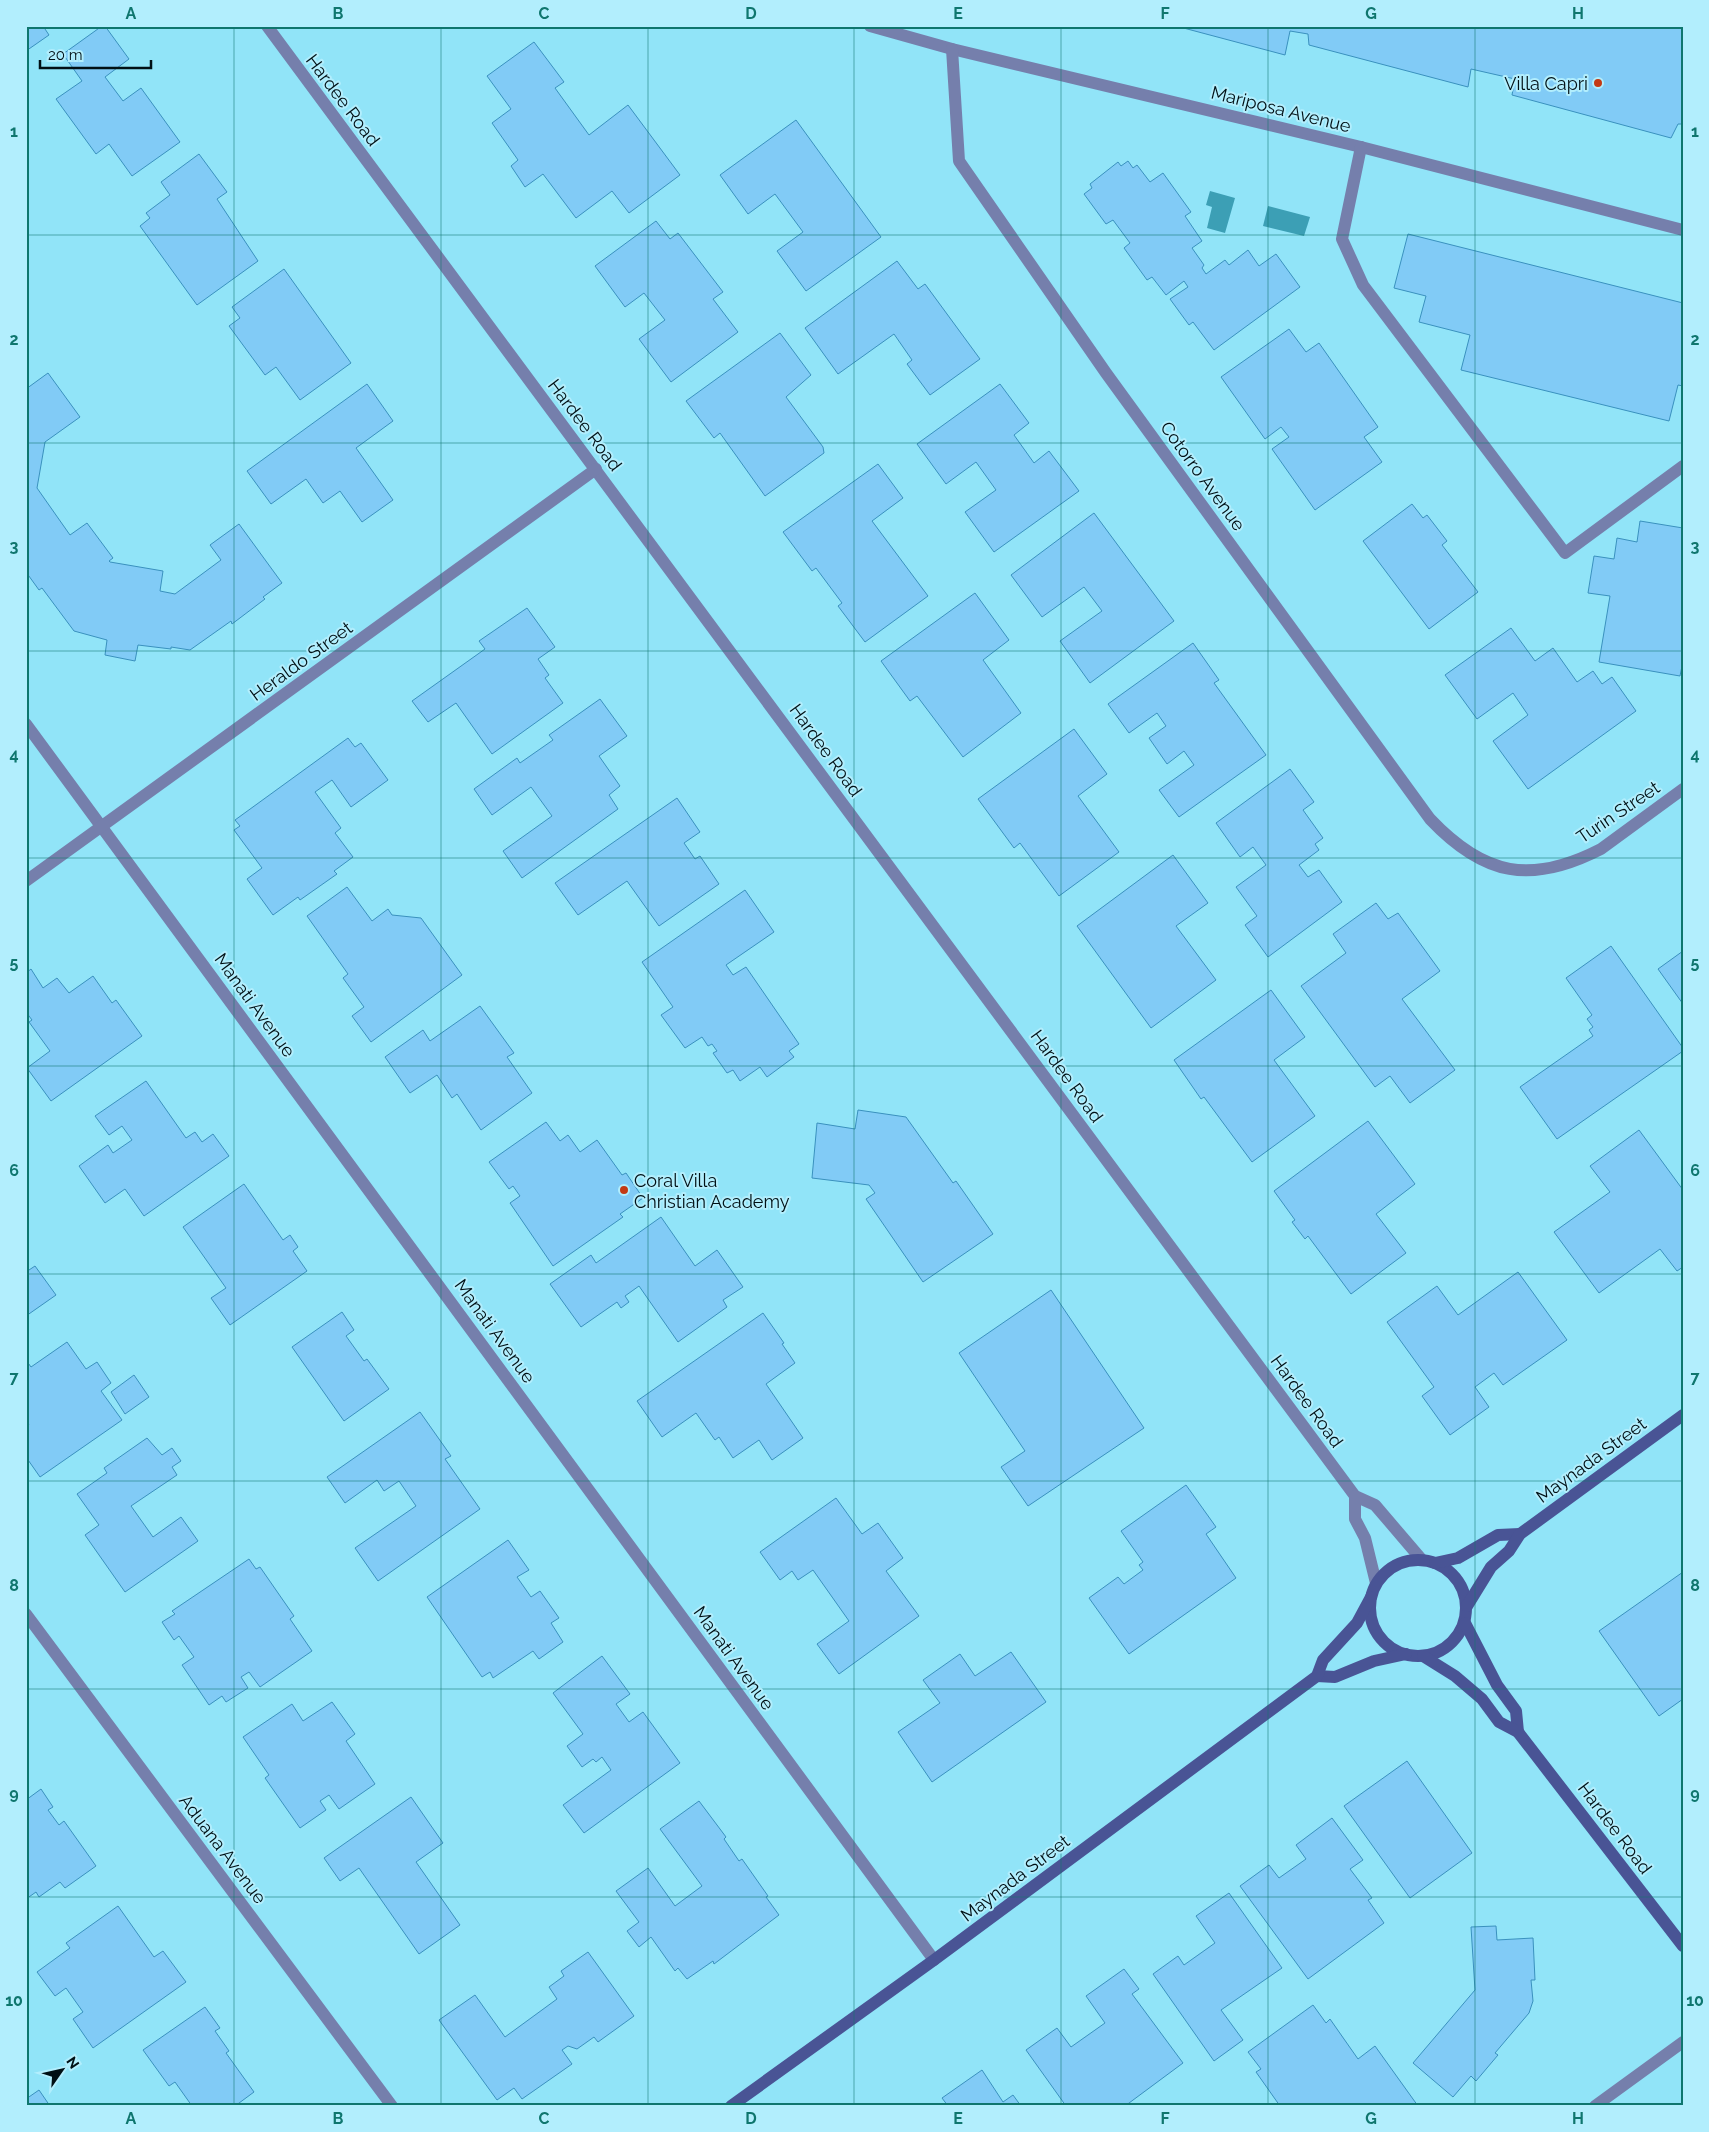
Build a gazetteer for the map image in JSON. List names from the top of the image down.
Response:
{
  "streets": {
    "street": [
      "Hardee Road",
      "Mariposa Avenue",
      "Cotorro Avenue",
      "Heraldo Street",
      "Turin Street",
      "Manati Avenue",
      "Maynada Street",
      "Aduana Avenue"
    ]
  },
  "crossings": [
    ["Hardee Road", "Heraldo Street"],
    ["Hardee Road", "Maynada Street"],
    ["Mariposa Avenue", "Cotorro Avenue"],
    ["Cotorro Avenue", "Turin Street"],
    ["Heraldo Street", "Manati Avenue"],
    ["Manati Avenue", "Maynada Street"]
  ],
  "places": ["Villa Capri", "Coral Villa Christian Academy"],
  "scale_bar": "20 m",
  "north": "top right",
  "grid": {
    "columns": [
      "A",
      "B",
      "C",
      "D",
      "E",
      "F",
      "G",
      "H"
    ],
    "rows": [
      "1",
      "2",
      "3",
      "4",
      "5",
      "6",
      "7",
      "8",
      "9",
      "10"
    ]
  }
}
